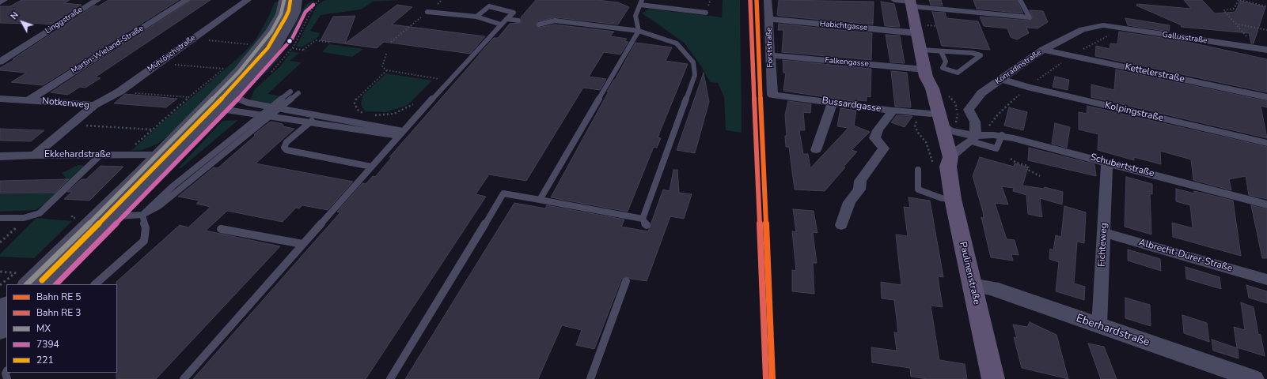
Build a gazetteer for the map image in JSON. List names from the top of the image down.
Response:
{
  "streets": {
    "main road": ["Paulinenstraße"],
    "street": [
      "Linggstraße",
      "Habichtgasse",
      "Gallusstraße",
      "Forststraße",
      "Martin-Wieland-Straße",
      "Mühlöschstraße",
      "Falkengasse",
      "Konradinstraße",
      "Kettelerstraße",
      "Notkerweg",
      "Bussardgasse",
      "Kolpingstraße",
      "Ekkehardstraße",
      "Schubertstraße",
      "Fichteweg",
      "Albrecht-Dürer-Straße",
      "Eberhardstraße"
    ]
  },
  "crossings": [
    ["Habichtgasse", "Forststraße"],
    ["Habichtgasse", "Paulinenstraße"],
    ["Gallusstraße", "Konradinstraße"],
    ["Forststraße", "Falkengasse"],
    ["Forststraße", "Bussardgasse"],
    ["Martin-Wieland-Straße", "Notkerweg"],
    ["Mühlöschstraße", "Notkerweg"],
    ["Falkengasse", "Paulinenstraße"],
    ["Konradinstraße", "Kettelerstraße"],
    ["Konradinstraße", "Kolpingstraße"],
    ["Konradinstraße", "Schubertstraße"],
    ["Notkerweg", "Ekkehardstraße"],
    ["Bussardgasse", "Paulinenstraße"],
    ["Schubertstraße", "Fichteweg"],
    ["Schubertstraße", "Paulinenstraße"],
    ["Fichteweg", "Albrecht-Dürer-Straße"],
    ["Fichteweg", "Eberhardstraße"],
    ["Paulinenstraße", "Eberhardstraße"]
  ],
  "lines": ["transit line MX", "transit line 221", "transit line 7394"],
  "legend": [
    "Bahn RE 5",
    "Bahn RE 3",
    "MX",
    "7394",
    "221"
  ],
  "north": "top left"
}
